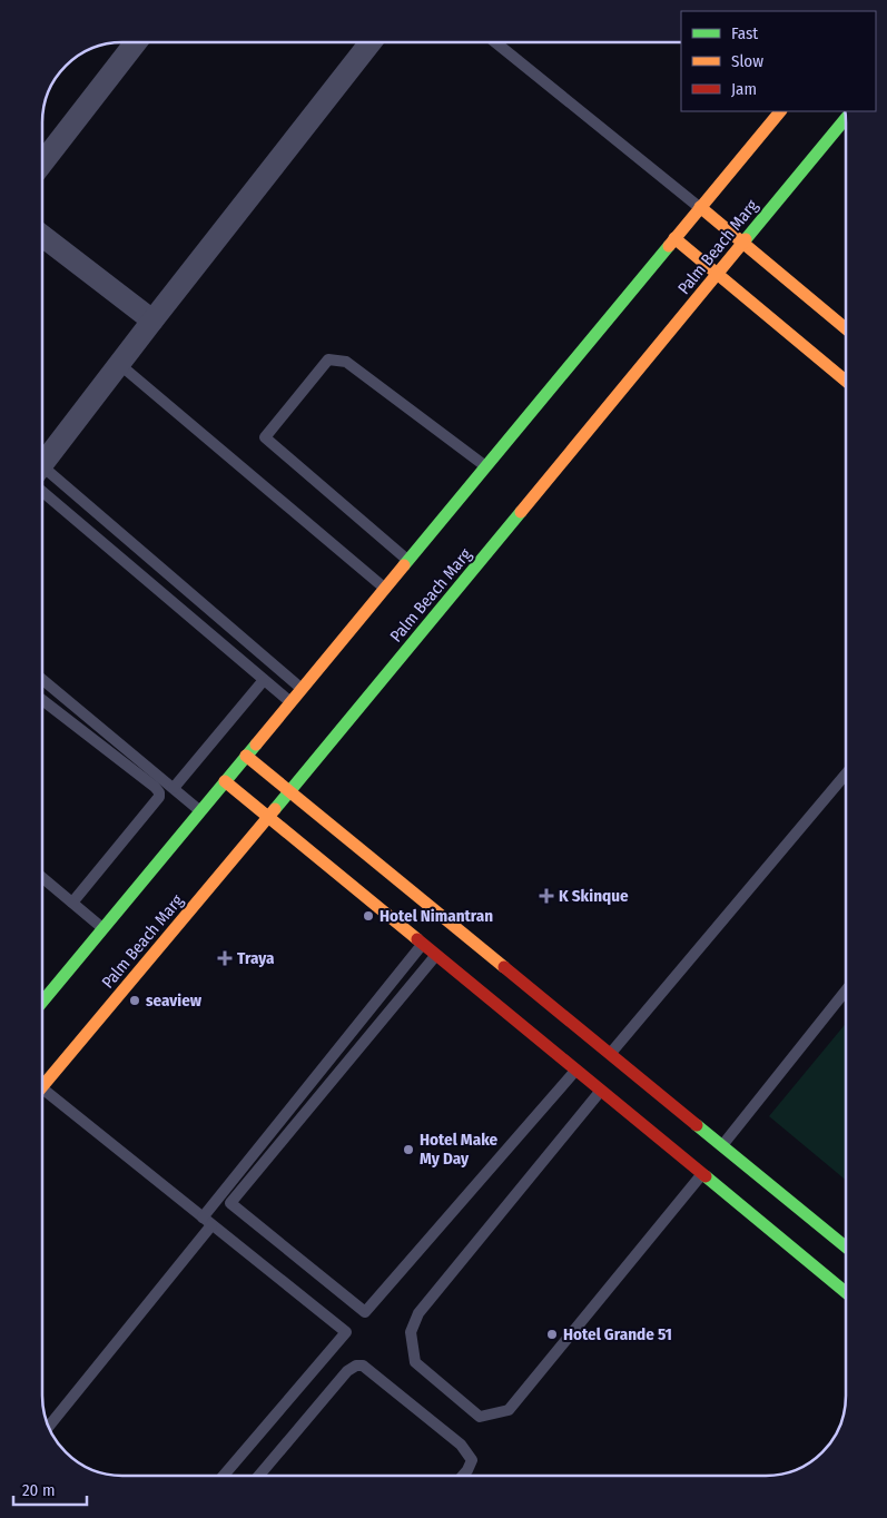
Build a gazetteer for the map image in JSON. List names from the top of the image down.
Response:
{
  "streets": {
    "main road": ["Palm Beach Marg"]
  },
  "places": {
    "health": ["K Skinque", "Traya"],
    "other": [
      "Hotel Nimantran",
      "seaview",
      "Hotel Make My Day",
      "Hotel Grande 51"
    ]
  },
  "legend": ["Fast", "Slow", "Jam"],
  "scale_bar": "20 m"
}
